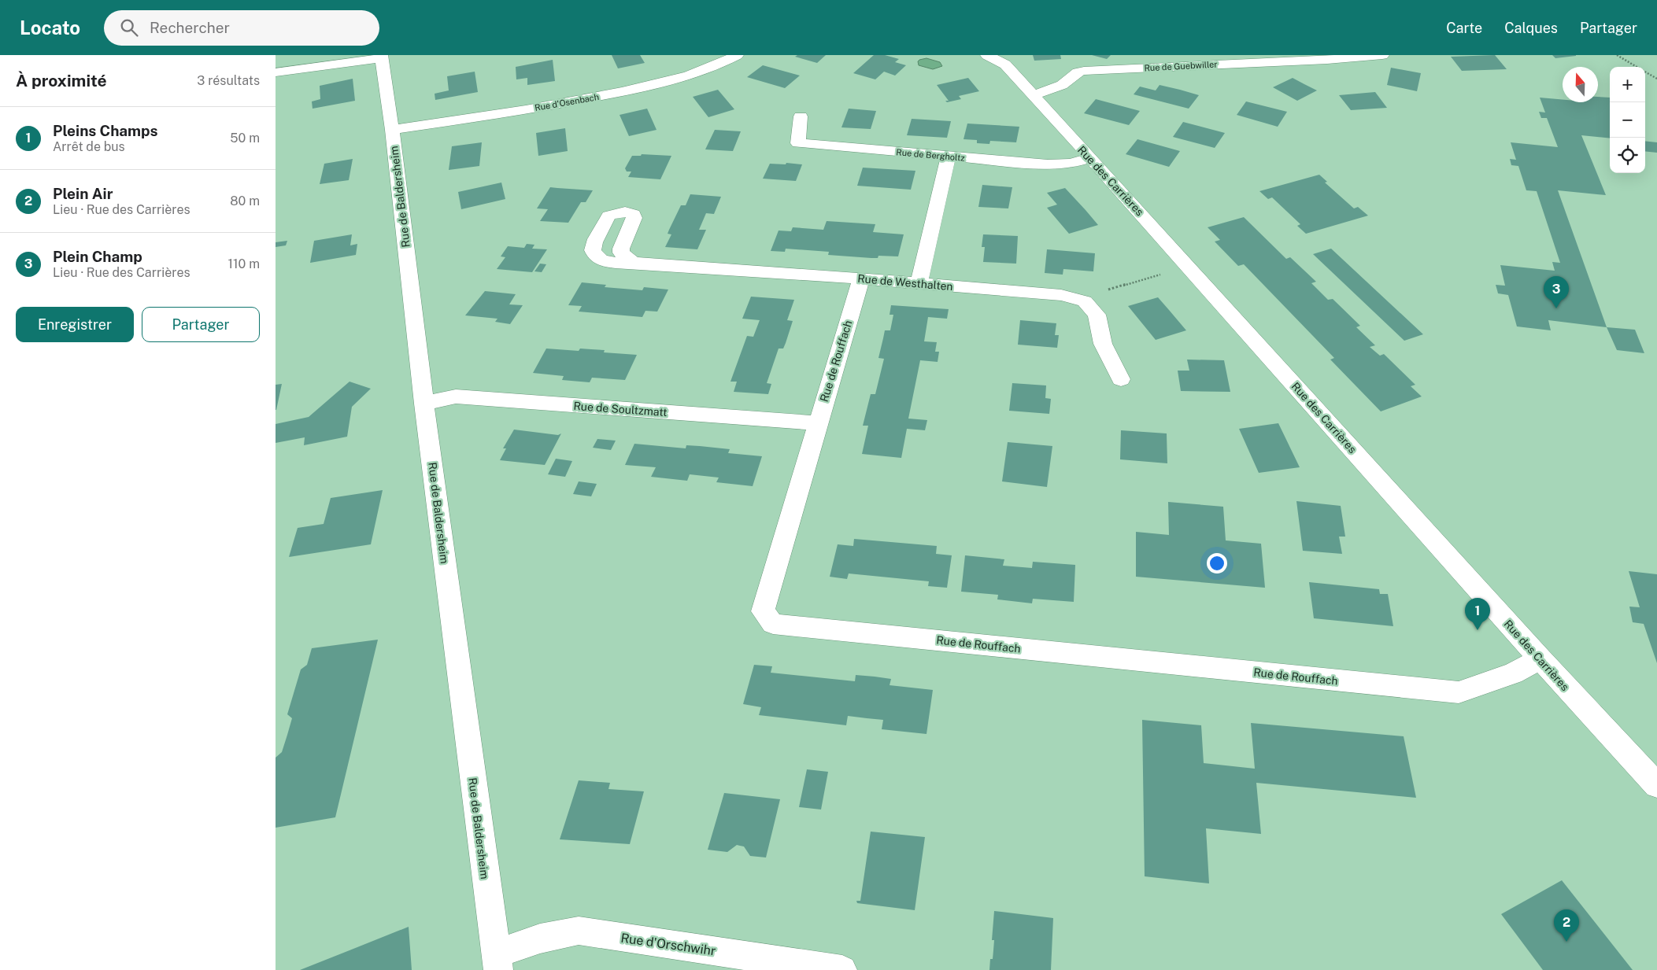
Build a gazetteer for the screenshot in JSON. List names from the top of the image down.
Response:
{
  "streets": {
    "street": [
      "Rue de Guebwiller",
      "Rue d'Osenbach",
      "Rue de Bergholtz",
      "Rue des Carrières",
      "Rue de Baldersheim",
      "Rue de Westhalten",
      "Rue de Rouffach",
      "Rue de Soultzmatt",
      "Rue d'Orschwihr"
    ]
  },
  "crossings": [
    ["Rue de Guebwiller", "Rue des Carrières"],
    ["Rue d'Osenbach", "Rue de Baldersheim"],
    ["Rue de Bergholtz", "Rue des Carrières"],
    ["Rue des Carrières", "Rue de Rouffach"],
    ["Rue de Baldersheim", "Rue de Soultzmatt"],
    ["Rue de Baldersheim", "Rue d'Orschwihr"],
    ["Rue de Westhalten", "Rue de Rouffach"],
    ["Rue de Rouffach", "Rue de Soultzmatt"]
  ],
  "north": "top",
  "page": {
    "header": "Locato",
    "search": "Rechercher",
    "nav": ["Carte", "Calques", "Partager"],
    "heading": ["À proximité", "3 résultats"],
    "map_buttons": ["+", "−"],
    "list": [
      {
        "mark": "1",
        "name": "Pleins Champs",
        "note": "Arrêt de bus",
        "value": "50 m"
      },
      {
        "mark": "2",
        "name": "Plein Air",
        "note": "Lieu · Rue des Carrières",
        "value": "80 m"
      },
      {
        "mark": "3",
        "name": "Plein Champ",
        "note": "Lieu · Rue des Carrières",
        "value": "110 m"
      }
    ],
    "pins": ["3", "1", "2"],
    "buttons": ["Enregistrer", "Partager"]
  }
}
